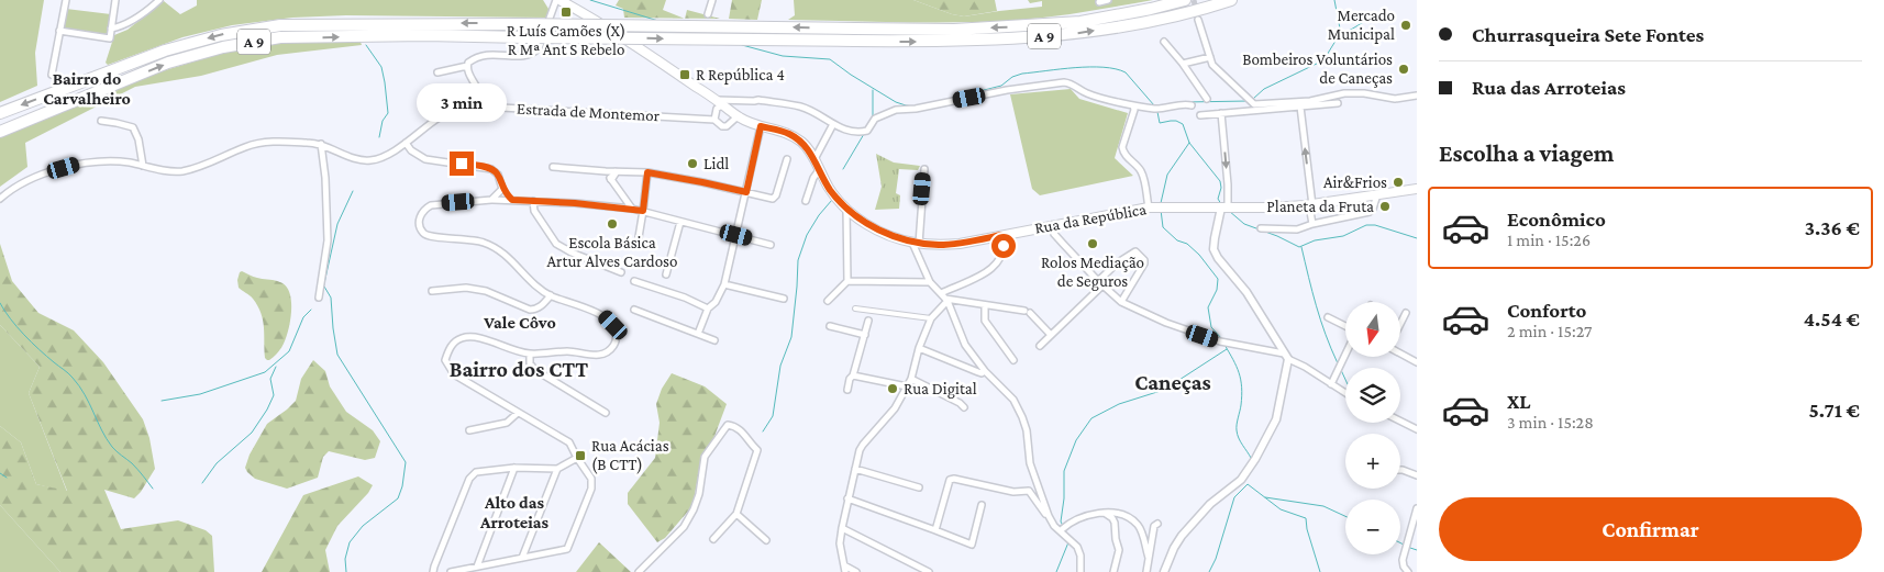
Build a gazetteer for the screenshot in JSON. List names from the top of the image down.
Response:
{
  "streets": {
    "highway": ["A 9"],
    "main road": ["Rua da República"],
    "street": ["Estrada de Montemor"]
  },
  "crossings": [
    ["Estrada de Montemor", "Rua da República"]
  ],
  "districts": [
    "Bairro do Carvalheiro",
    "Vale Côvo",
    "Bairro dos CTT",
    "Caneças",
    "Alto das Arroteias"
  ],
  "places": {
    "transit": ["R Luís Camões (X) R Mª Ant S Rebelo", "R República 4", "Rua Acácias (B CTT)"],
    "other": [
      "Mercado Municipal",
      "Bombeiros Voluntários de Caneças",
      "Lidl",
      "Air&Frios",
      "Planeta da Fruta",
      "Escola Básica Artur Alves Cardoso",
      "Rolos Mediação de Seguros",
      "Rua Digital"
    ]
  },
  "north": "bottom",
  "page": {
    "banner": ["Churrasqueira Sete Fontes", "Rua das Arroteias"],
    "bubble": "3 min",
    "heading": "Escolha a viagem",
    "list": [
      {
        "name": "Econômico",
        "note": "1 min · 15:26",
        "value": "3.36 €"
      },
      {
        "name": "Conforto",
        "note": "2 min · 15:27",
        "value": "4.54 €"
      },
      {
        "name": "XL",
        "note": "3 min · 15:28",
        "value": "5.71 €"
      }
    ],
    "map_buttons": ["+", "−"],
    "buttons": "Confirmar"
  }
}
